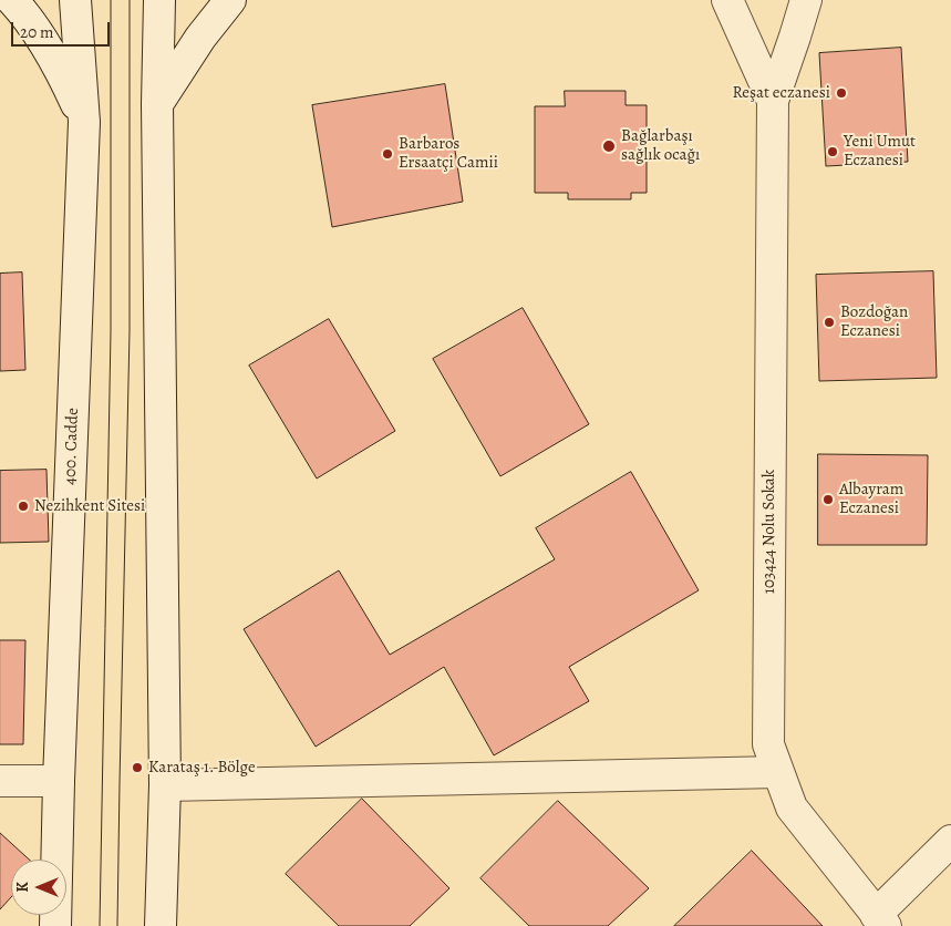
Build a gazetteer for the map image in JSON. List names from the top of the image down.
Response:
{
  "streets": {
    "main road": ["400. Cadde", "103424 Nolu Sokak"]
  },
  "places": [
    "Reşat eczanesi",
    "Bağlarbaşı sağlık ocağı",
    "Yeni Umut Eczanesi",
    "Barbaros Ersaatçi Camii",
    "Bozdoğan Eczanesi",
    "Albayram Eczanesi",
    "Nezihkent Sitesi",
    "Karataş 1. Bölge"
  ],
  "scale_bar": "20 m",
  "north": "left"
}
